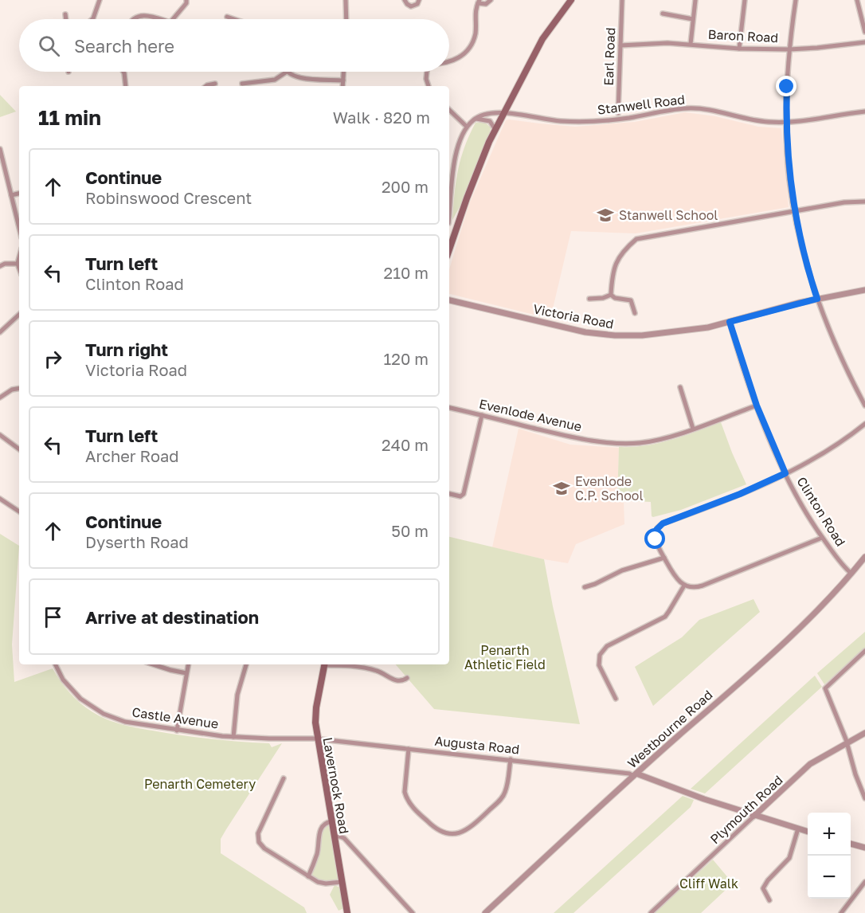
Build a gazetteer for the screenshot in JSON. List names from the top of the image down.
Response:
{
  "streets": {
    "main road": ["Lavernock Road"],
    "street": [
      "Baron Road",
      "Earl Road",
      "Stanwell Road",
      "Victoria Road",
      "Evenlode Avenue",
      "Clinton Road",
      "Castle Avenue",
      "Westbourne Road",
      "Augusta Road",
      "Plymouth Road"
    ]
  },
  "crossings": [
    ["Baron Road", "Earl Road"],
    ["Victoria Road", "Clinton Road"],
    ["Evenlode Avenue", "Clinton Road"],
    ["Clinton Road", "Westbourne Road"],
    ["Castle Avenue", "Augusta Road"],
    ["Castle Avenue", "Lavernock Road"],
    ["Westbourne Road", "Augusta Road"],
    ["Augusta Road", "Lavernock Road"]
  ],
  "parks": ["Penarth Athletic Field", "Penarth Cemetery", "Cliff Walk"],
  "places": {
    "school or university": ["Stanwell School", "Evenlode C.P. School"]
  },
  "page": {
    "search": "Search here",
    "heading": ["11 min", "Walk · 820 m"],
    "list": [
      ["Continue", "Robinswood Crescent", "200 m"],
      ["Turn left", "Clinton Road", "210 m"],
      ["Turn right", "Victoria Road", "120 m"],
      ["Turn left", "Archer Road", "240 m"],
      ["Continue", "Dyserth Road", "50 m"],
      "Arrive at destination"
    ],
    "map_buttons": ["+", "−"]
  }
}
